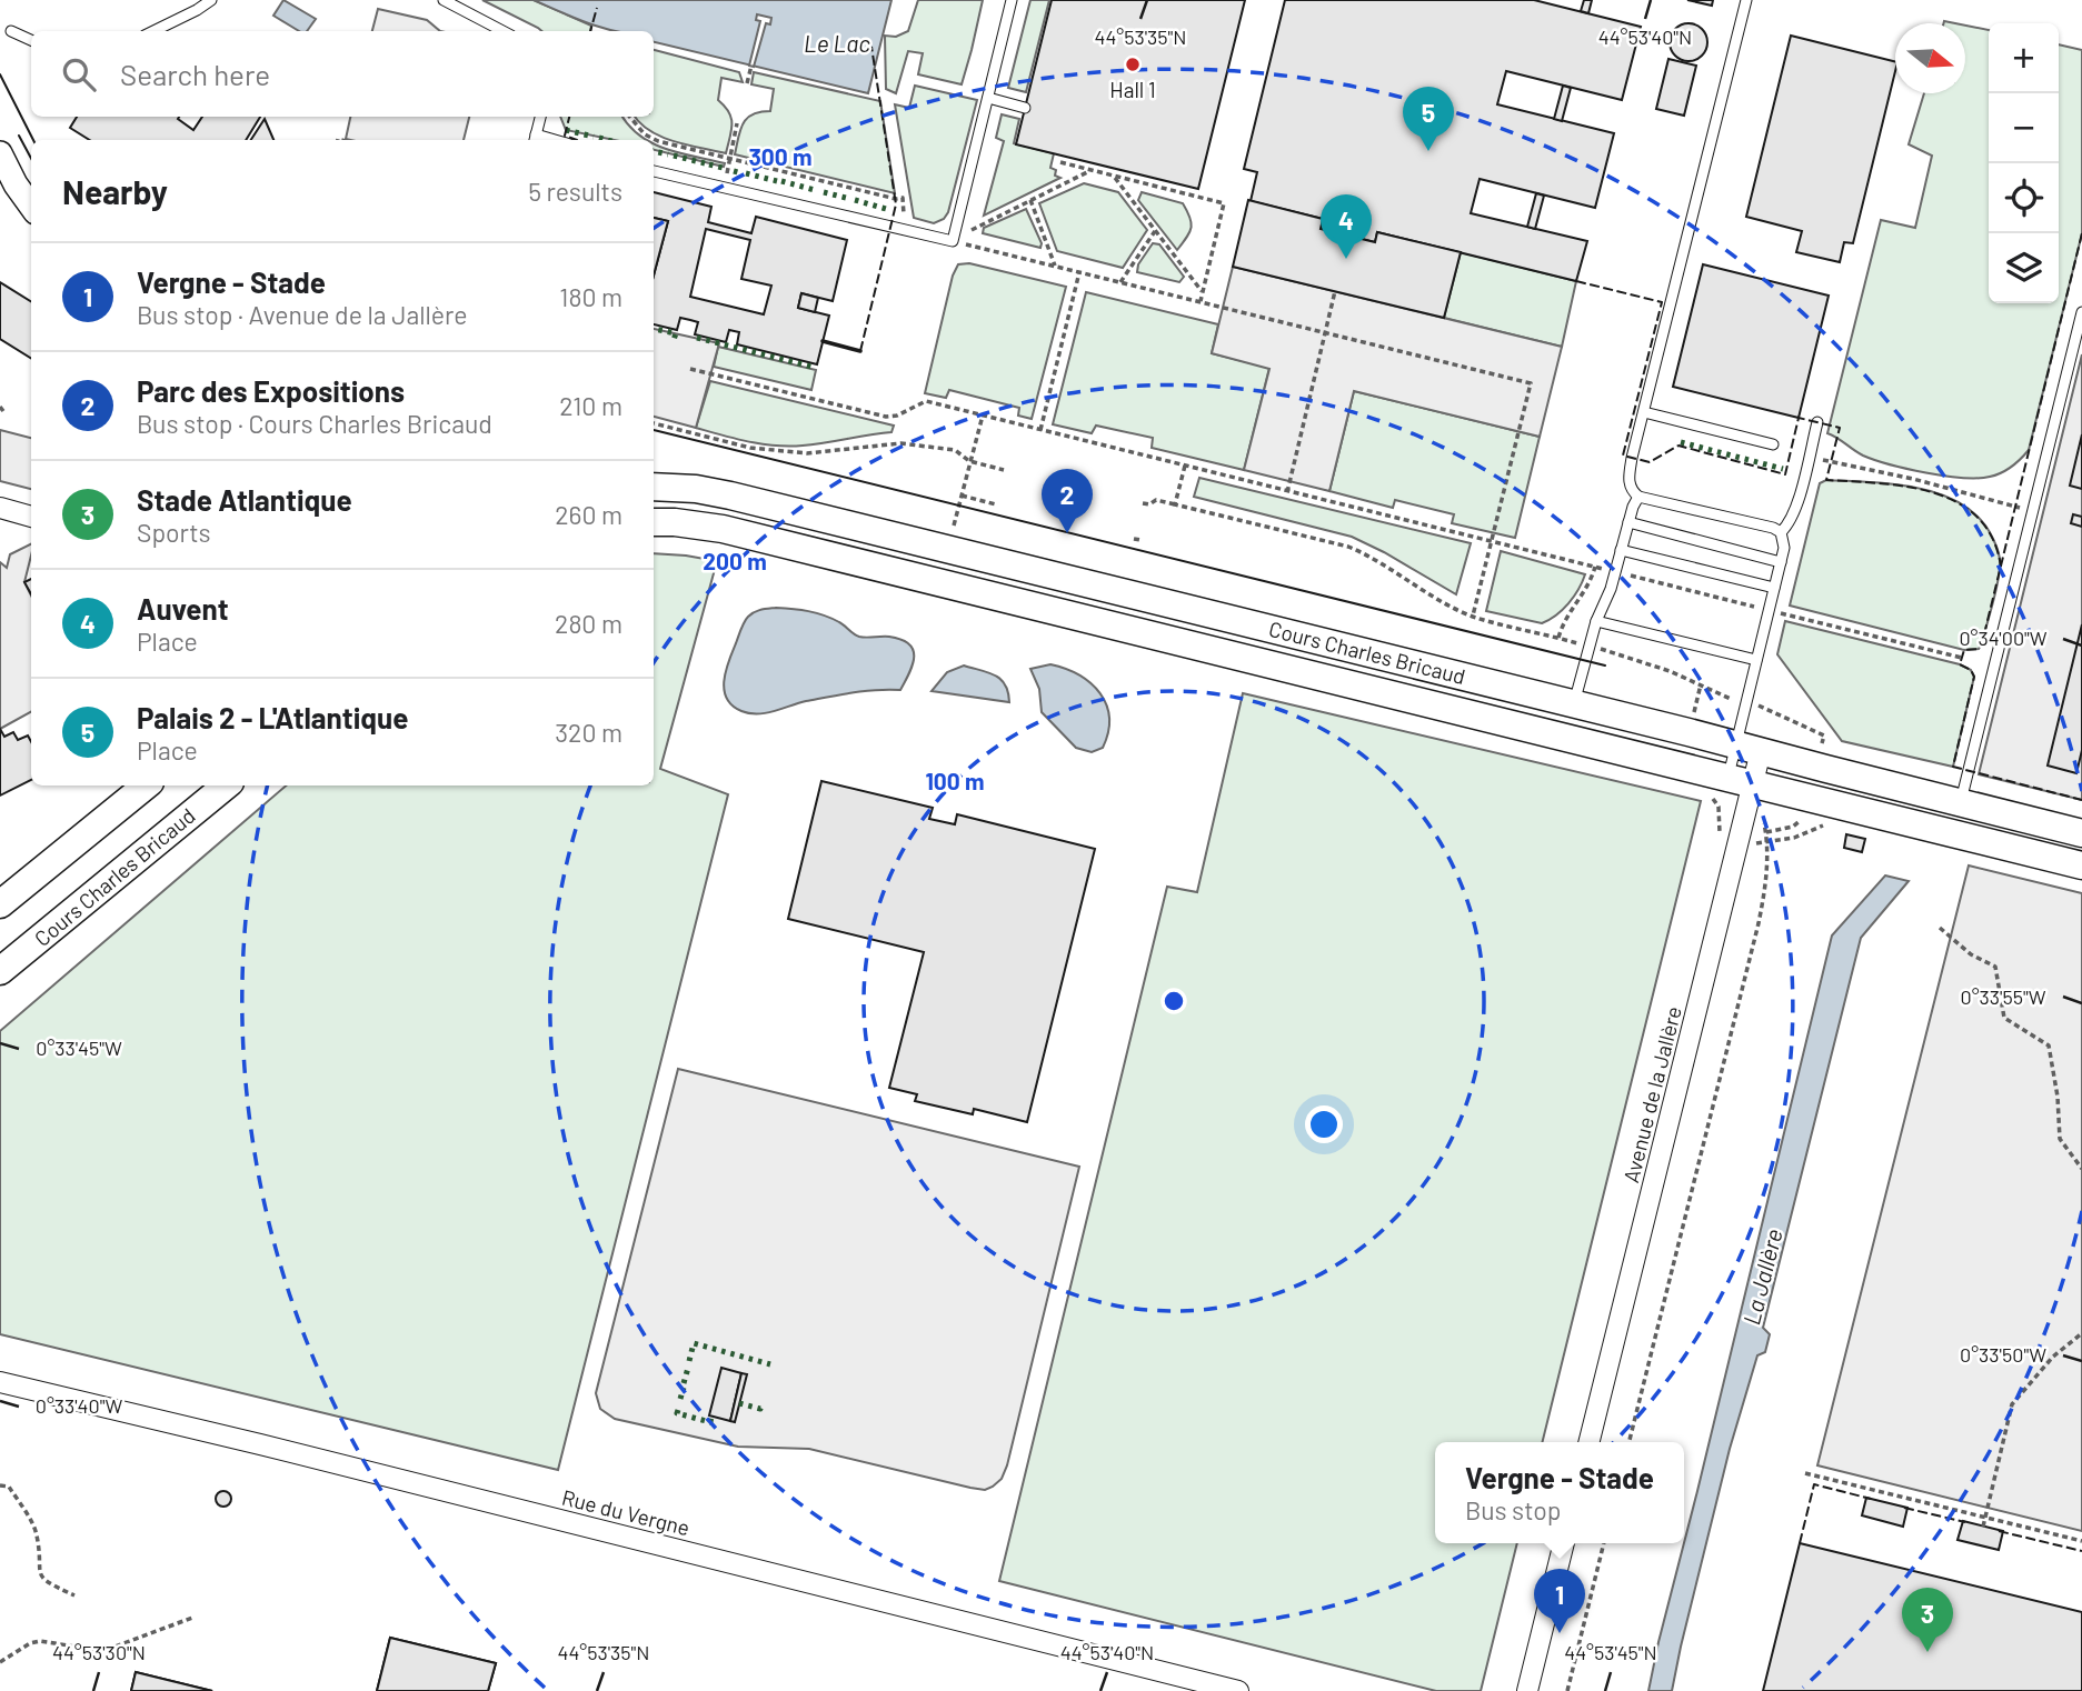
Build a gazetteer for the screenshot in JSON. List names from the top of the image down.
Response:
{
  "streets": {
    "main road": ["Cours Charles Bricaud"],
    "street": ["Avenue de la Jallère", "Rue du Vergne"]
  },
  "crossings": [
    ["Cours Charles Bricaud", "Avenue de la Jallère"]
  ],
  "water": ["Le Lac", "La Jallère"],
  "places": ["Hall 1"],
  "north": "right",
  "page": {
    "map_buttons": ["+", "−"],
    "search": "Search here",
    "pins": [
      "5",
      "4",
      "2",
      "1",
      "3"
    ],
    "heading": ["Nearby", "5 results"],
    "list": [
      {
        "mark": "1",
        "name": "Vergne - Stade",
        "note": "Bus stop · Avenue de la Jallère",
        "value": "180 m"
      },
      {
        "mark": "2",
        "name": "Parc des Expositions",
        "note": "Bus stop · Cours Charles Bricaud",
        "value": "210 m"
      },
      {
        "mark": "3",
        "name": "Stade Atlantique",
        "note": "Sports",
        "value": "260 m"
      },
      {
        "mark": "4",
        "name": "Auvent",
        "note": "Place",
        "value": "280 m"
      },
      {
        "mark": "5",
        "name": "Palais 2 - L'Atlantique",
        "note": "Place",
        "value": "320 m"
      }
    ],
    "popup": ["Vergne - Stade", "Bus stop"]
  },
  "coordinates": [
    "44°53'35\"N",
    "44°53'40\"N",
    "0°34'00\"W",
    "0°33'55\"W",
    "0°33'45\"W",
    "0°33'50\"W",
    "0°33'40\"W",
    "44°53'30\"N",
    "44°53'45\"N"
  ],
  "rings": ["300 m", "200 m", "100 m"]
}
